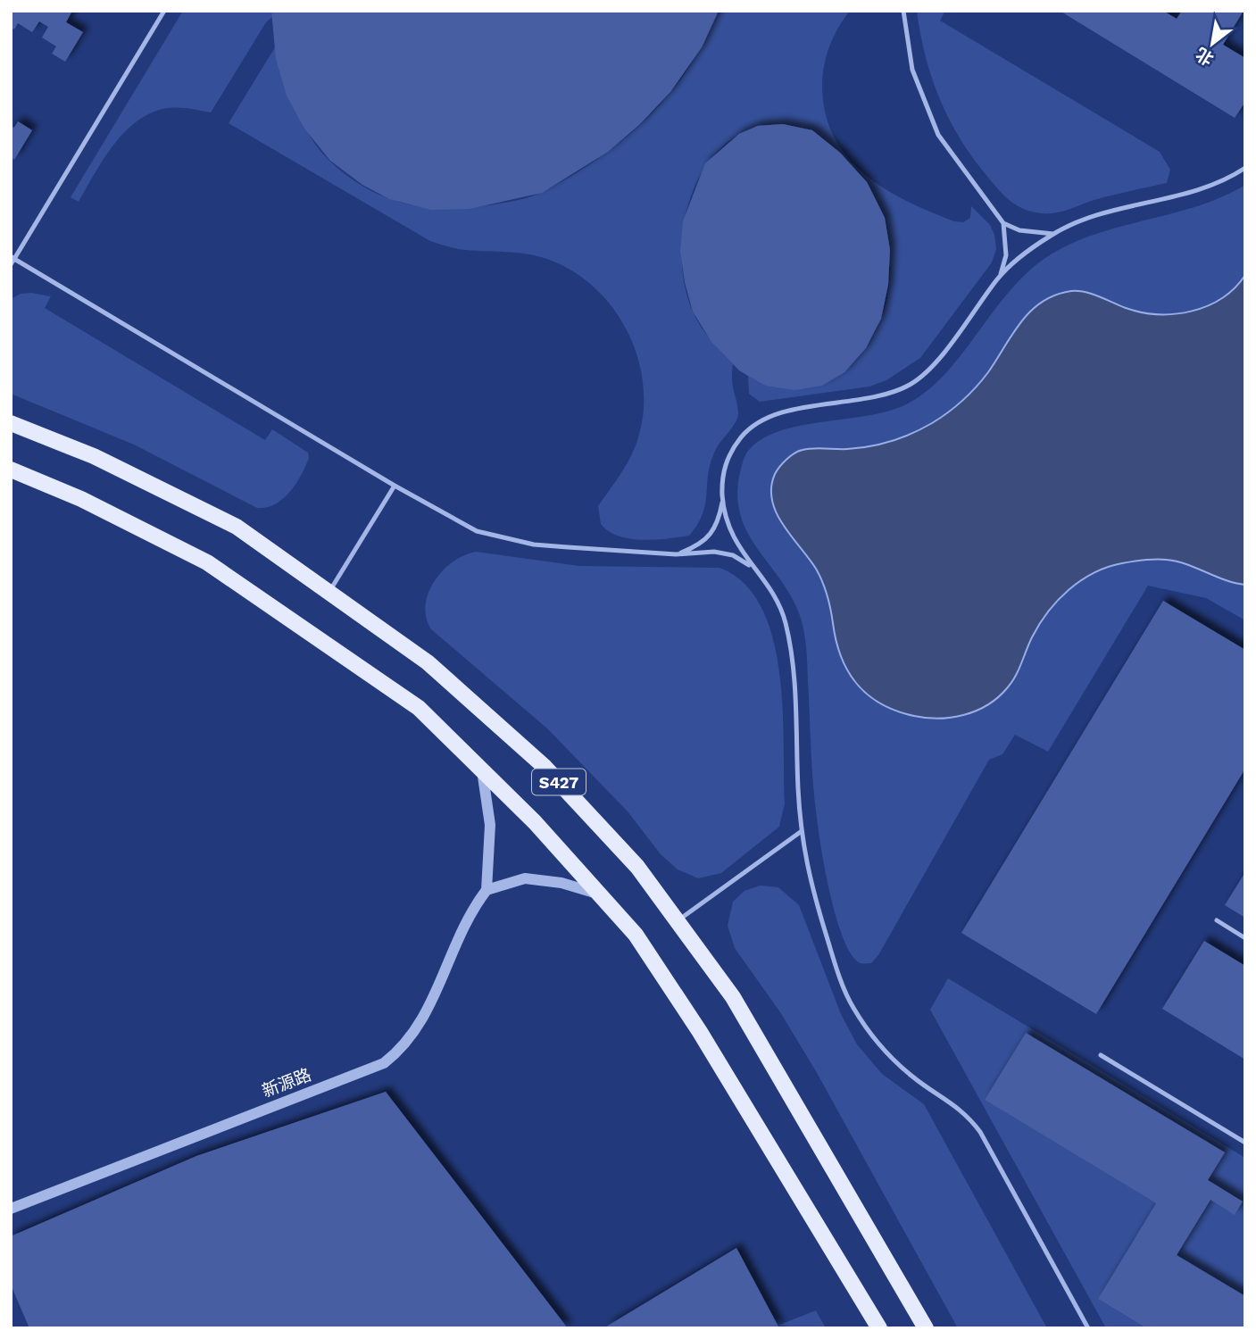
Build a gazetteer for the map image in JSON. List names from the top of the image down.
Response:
{
  "streets": {
    "main road": ["S427"],
    "street": ["新源路"]
  },
  "north": "bottom left"
}
